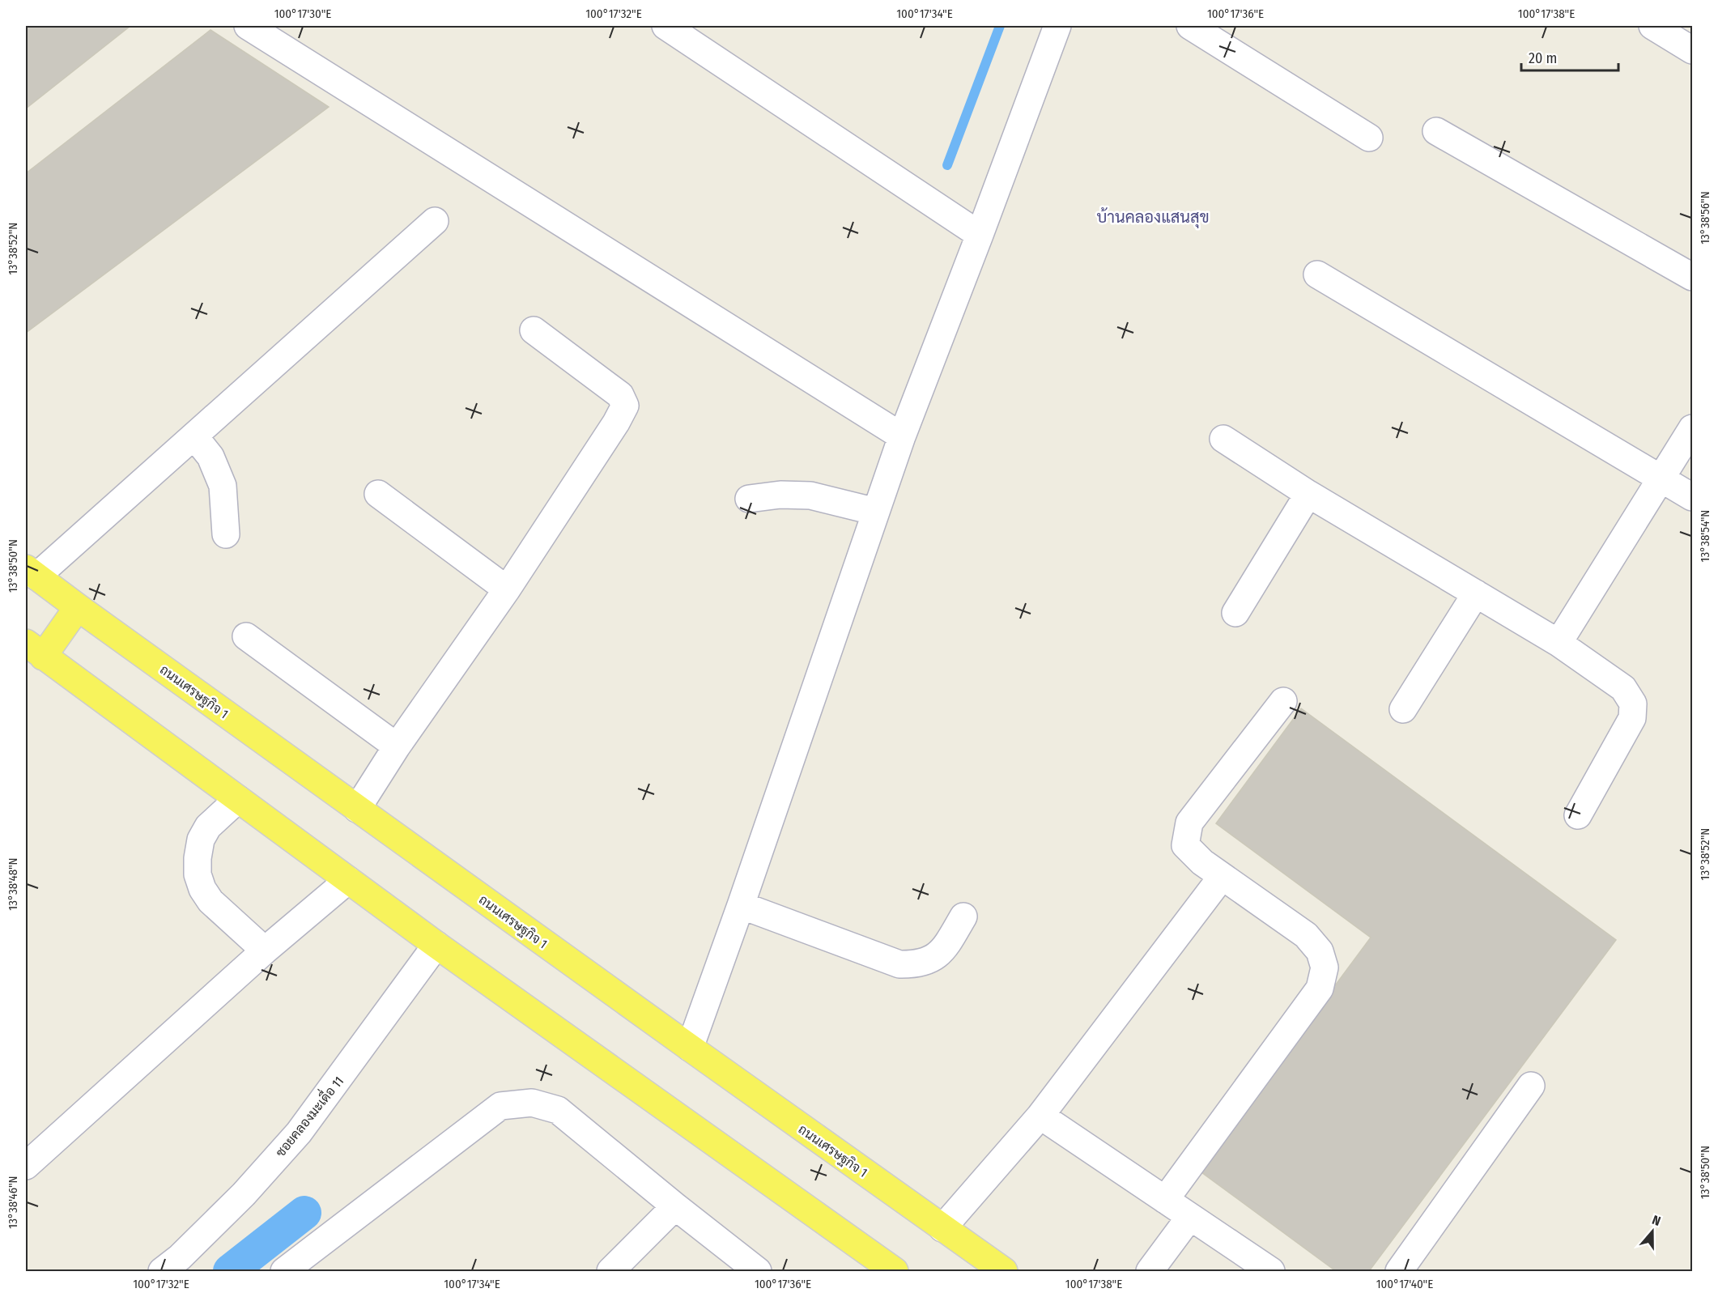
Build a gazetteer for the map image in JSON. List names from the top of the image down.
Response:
{
  "streets": {
    "main road": ["ถนนเศรษฐกิจ 1"],
    "street": ["ซอยคลองมะเดื่อ 11"]
  },
  "districts": ["บ้านคลองแสนสุข"],
  "scale_bar": "20 m",
  "north": "top",
  "coordinates": [
    "100°17'30\"E",
    "100°17'32\"E",
    "100°17'34\"E",
    "100°17'36\"E",
    "100°17'38\"E",
    "13°38'56\"N",
    "13°38'52\"N",
    "13°38'54\"N",
    "13°38'50\"N",
    "13°38'48\"N",
    "13°38'46\"N",
    "100°17'40\"E"
  ]
}
